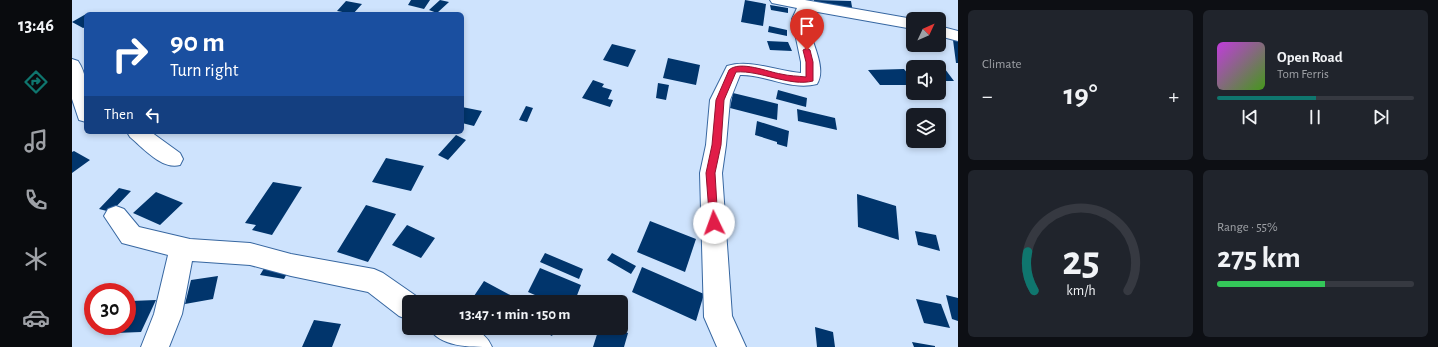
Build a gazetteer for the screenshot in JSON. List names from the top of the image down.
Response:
{
  "north": "top right",
  "page": {
    "tabs": "13:46",
    "tile": [
      "Climate",
      ["Range · 55%", "275 km"]
    ],
    "turn": ["90 m", "Turn right"],
    "song": ["Open Road", "Tom Ferris"],
    "heat": ["−", "19°", "+"],
    "then": "Then",
    "limit": "30",
    "trip": "13:47 · 1 min · 150 m",
    "gauge": ["25", "km/h"]
  }
}
